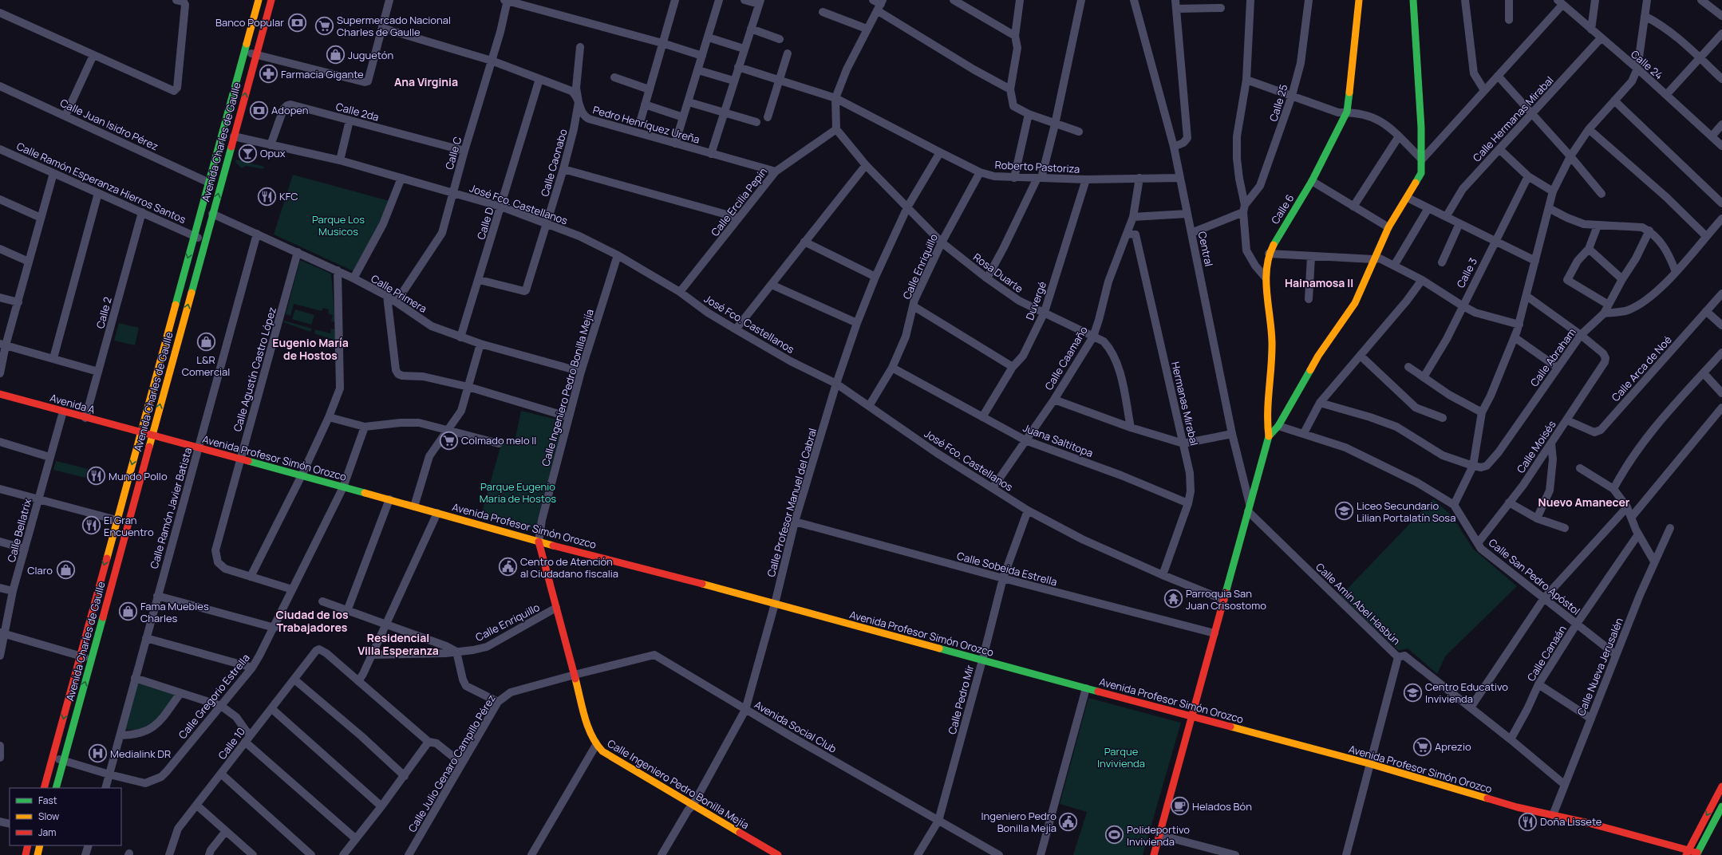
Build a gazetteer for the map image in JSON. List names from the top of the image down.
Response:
{
  "streets": {
    "main road": [
      "Avenida Charles de Gaulle",
      "Calle 6",
      "Calle Ingeniero Pedro Bonilla Mejía",
      "Avenida A",
      "Avenida Profesor Simón Orozco"
    ],
    "street": [
      "Calle 24",
      "Calle 25",
      "Calle 2da",
      "Calle Hermanas Mirabal",
      "Calle Juan Isidro Pérez",
      "Pedro Henríquez Ureña",
      "Calle C",
      "Calle Caonabo",
      "Roberto Pastoriza",
      "Calle Ramón Esperanza Hierros Santos",
      "Calle Ercilia Pepín",
      "José Fco. Castellanos",
      "Calle D",
      "Central",
      "Calle Enriquillo",
      "Rosa Duarte",
      "Calle 3",
      "Calle Primera",
      "Duvergé",
      "Calle 2",
      "Calle Abraham",
      "Calle Caamaño",
      "Calle Arca de Noé",
      "Calle Agustín Castro López",
      "Hermanas Mirabal",
      "Juana Saltitopa",
      "Calle Moisés",
      "Calle Profesor Manuel del Cabral",
      "Calle Ramón Javier Batista",
      "Calle Bellatrix",
      "Calle Sobeida Estrella",
      "Calle San Pedro Apóstol",
      "Calle Amín Abel Hasbún",
      "Calle Canaán",
      "Calle Nueva Jerusalén",
      "Calle Gregorio Estrella",
      "Calle Pedro Mir",
      "Avenida Social Club",
      "Calle 10",
      "Calle Julio Genaro Campillo Pérez"
    ]
  },
  "crossings": [
    ["Calle 24", "Calle Hermanas Mirabal"],
    ["Calle 2da", "Calle C"],
    ["Calle 2da", "José Fco. Castellanos"],
    ["Calle Juan Isidro Pérez", "Avenida Charles de Gaulle"],
    ["Pedro Henríquez Ureña", "Calle C"],
    ["Pedro Henríquez Ureña", "Calle Caonabo"],
    ["Pedro Henríquez Ureña", "Calle Ercilia Pepín"],
    ["Pedro Henríquez Ureña", "Calle D"],
    ["Avenida Charles de Gaulle", "Calle Ramón Esperanza Hierros Santos"],
    ["Avenida Charles de Gaulle", "José Fco. Castellanos"],
    ["Avenida Charles de Gaulle", "Calle Primera"],
    ["Avenida Charles de Gaulle", "Avenida A"],
    ["Avenida Charles de Gaulle", "Avenida Profesor Simón Orozco"],
    ["Avenida Charles de Gaulle", "Calle Gregorio Estrella"],
    ["Calle C", "José Fco. Castellanos"],
    ["Calle C", "Calle Primera"],
    ["Calle Caonabo", "José Fco. Castellanos"],
    ["Calle Caonabo", "Calle D"],
    ["Roberto Pastoriza", "Central"],
    ["Roberto Pastoriza", "Calle Enriquillo"],
    ["Roberto Pastoriza", "Duvergé"],
    ["Roberto Pastoriza", "Calle Caamaño"],
    ["Roberto Pastoriza", "Calle Profesor Manuel del Cabral"],
    ["Calle Ramón Esperanza Hierros Santos", "Calle 2"],
    ["Calle Ercilia Pepín", "José Fco. Castellanos"],
    ["Calle Ercilia Pepín", "Rosa Duarte"],
    ["José Fco. Castellanos", "Calle D"],
    ["José Fco. Castellanos", "Calle Enriquillo"],
    ["José Fco. Castellanos", "Calle Caamaño"],
    ["José Fco. Castellanos", "Calle Ingeniero Pedro Bonilla Mejía"],
    ["José Fco. Castellanos", "Hermanas Mirabal"],
    ["José Fco. Castellanos", "Calle Profesor Manuel del Cabral"],
    ["José Fco. Castellanos", "Calle Pedro Mir"],
    ["Calle D", "Calle Primera"],
    ["Central", "Calle Amín Abel Hasbún"],
    ["Calle Enriquillo", "Rosa Duarte"],
    ["Calle Enriquillo", "Calle Ingeniero Pedro Bonilla Mejía"],
    ["Calle Enriquillo", "Juana Saltitopa"],
    ["Rosa Duarte", "Duvergé"],
    ["Rosa Duarte", "Calle Caamaño"],
    ["Rosa Duarte", "Calle Profesor Manuel del Cabral"],
    ["Calle Primera", "Calle Agustín Castro López"],
    ["Calle Primera", "Calle Ingeniero Pedro Bonilla Mejía"],
    ["Calle Primera", "Calle Ramón Javier Batista"],
    ["Duvergé", "Juana Saltitopa"],
    ["Calle 2", "Avenida A"],
    ["Calle Abraham", "Calle Moisés"],
    ["Calle Caamaño", "Hermanas Mirabal"],
    ["Calle Caamaño", "Juana Saltitopa"],
    ["Calle Arca de Noé", "Calle Moisés"],
    ["Calle Agustín Castro López", "Avenida Profesor Simón Orozco"],
    ["Calle Agustín Castro López", "Calle Gregorio Estrella"],
    ["Calle Ingeniero Pedro Bonilla Mejía", "Avenida Profesor Simón Orozco"],
    ["Calle Ingeniero Pedro Bonilla Mejía", "Calle Profesor Manuel del Cabral"],
    ["Calle Ingeniero Pedro Bonilla Mejía", "Avenida Social Club"],
    ["Calle Ingeniero Pedro Bonilla Mejía", "Calle Julio Genaro Campillo Pérez"],
    ["Avenida A", "Avenida Profesor Simón Orozco"],
    ["Avenida A", "Calle Bellatrix"],
    ["Hermanas Mirabal", "Juana Saltitopa"],
    ["Calle Moisés", "Calle San Pedro Apóstol"],
    ["Avenida Profesor Simón Orozco", "Calle Profesor Manuel del Cabral"],
    ["Avenida Profesor Simón Orozco", "Calle Ramón Javier Batista"],
    ["Avenida Profesor Simón Orozco", "Calle Nueva Jerusalén"],
    ["Avenida Profesor Simón Orozco", "Calle Gregorio Estrella"],
    ["Avenida Profesor Simón Orozco", "Calle Pedro Mir"],
    ["Calle Profesor Manuel del Cabral", "Calle Sobeida Estrella"],
    ["Calle Profesor Manuel del Cabral", "Avenida Social Club"],
    ["Calle Ramón Javier Batista", "Calle Gregorio Estrella"],
    ["Calle Sobeida Estrella", "Calle Pedro Mir"],
    ["Calle San Pedro Apóstol", "Calle Canaán"],
    ["Calle San Pedro Apóstol", "Calle Nueva Jerusalén"],
    ["Calle Amín Abel Hasbún", "Calle Canaán"],
    ["Calle Amín Abel Hasbún", "Calle Nueva Jerusalén"],
    ["Calle Pedro Mir", "Avenida Social Club"],
    ["Avenida Social Club", "Calle Julio Genaro Campillo Pérez"]
  ],
  "districts": [
    "Ana Virginia",
    "Hainamosa II",
    "Eugenio María de Hostos",
    "Nuevo Amanecer",
    "Ciudad de los Trabajadores",
    "Residencial Villa Esperanza"
  ],
  "parks": ["Parque Los Musicos", "Parque Eugenio Maria de Hostos", "Parque Invivienda"],
  "places": {
    "bank": ["Banco Popular", "Adopen"],
    "supermarket": ["Supermercado Nacional Charles de Gaulle", "Colmado melo II", "Aprezio"],
    "shop": [
      "Juguetón",
      "L&R Comercial",
      "Claro",
      "Fama Muebles Charles"
    ],
    "pharmacy": ["Farmacia Gigante"],
    "bar": ["Opux"],
    "restaurant": [
      "KFC",
      "Mundo Pollo",
      "El Gran Encuentro",
      "Doña Lissete"
    ],
    "school or university": ["Liceo Secundario Lilian Portalatín Sosa", "Centro Educativo Invivienda"],
    "public building": ["Centro de Atención al Ciudadano fiscalia", "Ingeniero Pedro Bonilla Mejía"],
    "temple": ["Parroquia San Juan Crisostomo"],
    "hospital": ["Medialink DR"],
    "cafe": ["Helados Bón"],
    "sports": ["Polideportivo Invivienda"]
  },
  "legend": ["Fast", "Slow", "Jam"]
}
